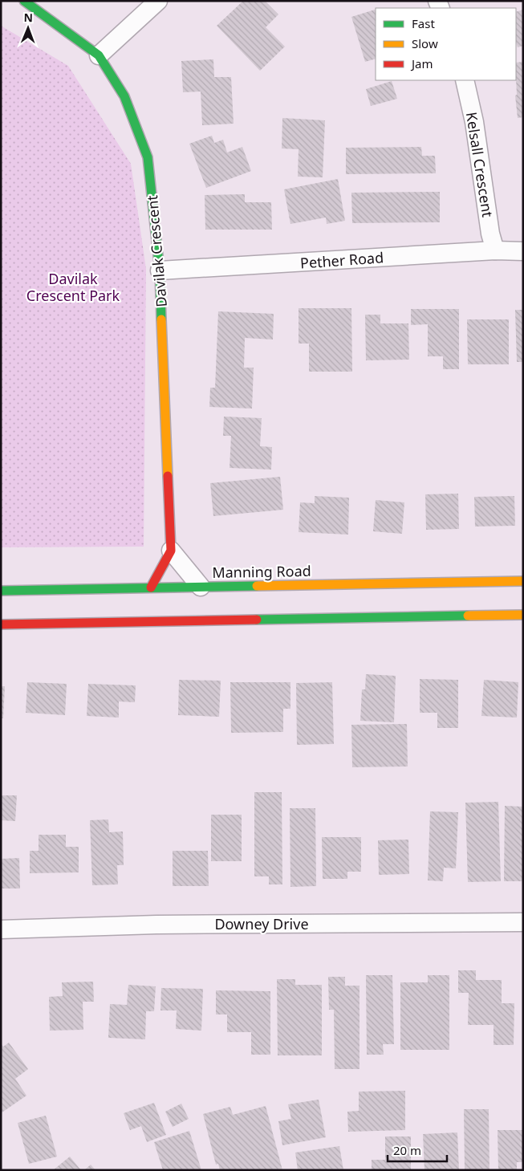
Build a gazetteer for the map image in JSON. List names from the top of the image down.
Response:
{
  "streets": {
    "main road": ["Davilak Crescent", "Manning Road"],
    "street": ["Kelsall Crescent", "Pether Road", "Downey Drive"]
  },
  "crossings": [
    ["Kelsall Crescent", "Pether Road"],
    ["Davilak Crescent", "Pether Road"]
  ],
  "parks": ["Davilak Crescent Park"],
  "legend": ["Fast", "Slow", "Jam"],
  "scale_bar": "20 m",
  "north": "top"
}
